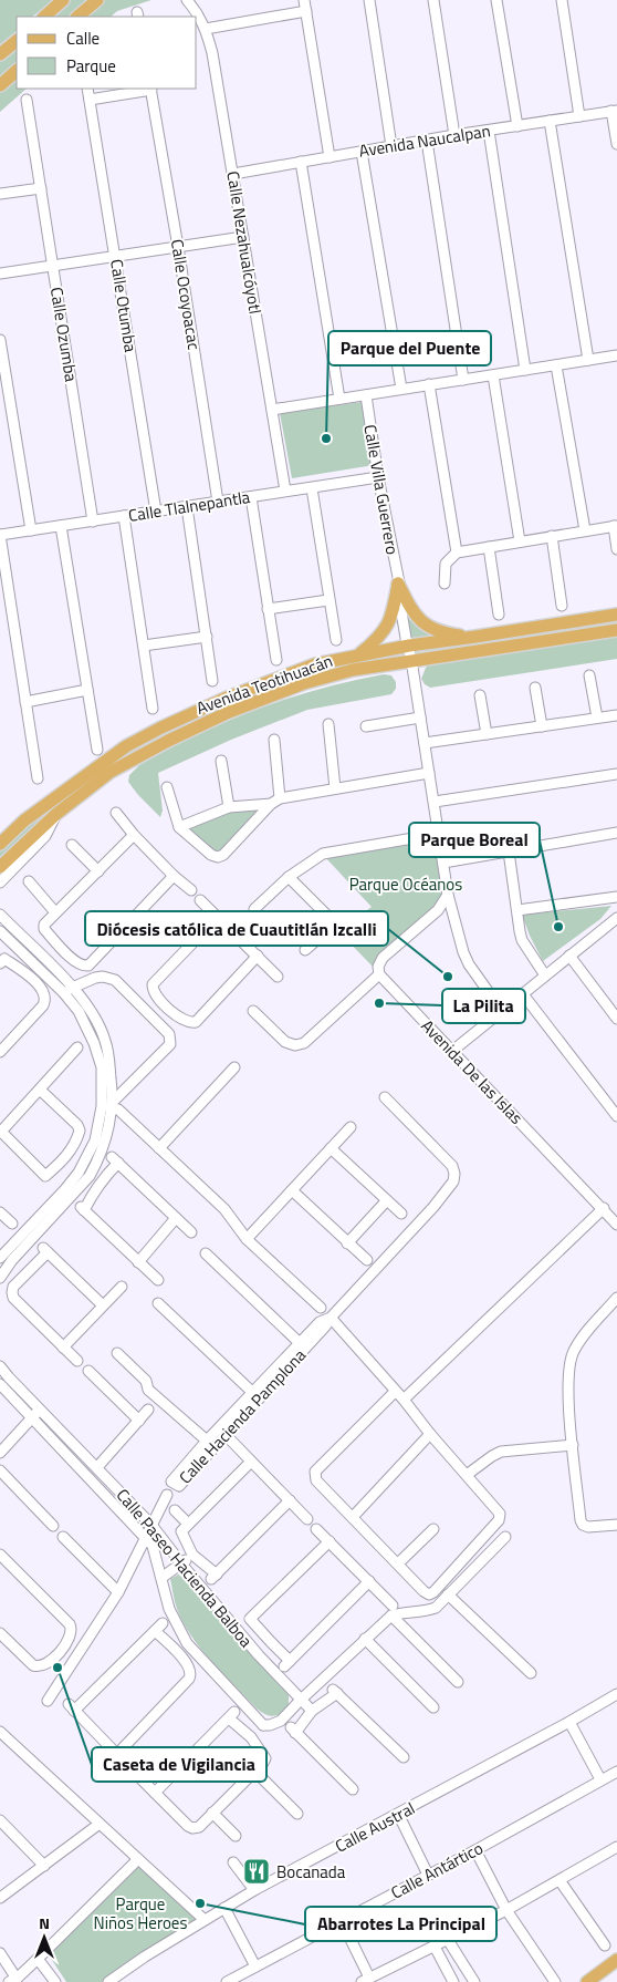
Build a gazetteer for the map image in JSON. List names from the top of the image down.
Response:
{
  "streets": {
    "main road": ["Avenida Teotihuacán"],
    "street": [
      "Avenida Naucalpan",
      "Calle Nezahualcóyotl",
      "Calle Ocoyoacac",
      "Calle Otumba",
      "Calle Ozumba",
      "Calle Villa Guerrero",
      "Calle Tlalnepantla",
      "Avenida De las Islas",
      "Calle Hacienda Pamplona",
      "Calle Paseo Hacienda Balboa",
      "Calle Austral",
      "Calle Antártico"
    ]
  },
  "crossings": [
    ["Avenida Naucalpan", "Calle Nezahualcóyotl"],
    ["Calle Nezahualcóyotl", "Calle Tlalnepantla"],
    ["Calle Ocoyoacac", "Calle Tlalnepantla"],
    ["Calle Otumba", "Calle Tlalnepantla"],
    ["Calle Ozumba", "Calle Tlalnepantla"],
    ["Calle Villa Guerrero", "Calle Tlalnepantla"],
    ["Calle Villa Guerrero", "Avenida Teotihuacán"]
  ],
  "parks": ["Parque Océanos", "Parque Niños Heroes"],
  "places": {
    "other": [
      "Parque del Puente",
      "Parque Boreal",
      "Diócesis católica de Cuautitlán Izcalli",
      "La Pilita",
      "Caseta de Vigilancia",
      "Abarrotes La Principal"
    ],
    "restaurant": ["Bocanada"]
  },
  "legend": ["Calle", "Parque"],
  "north": "top"
}
